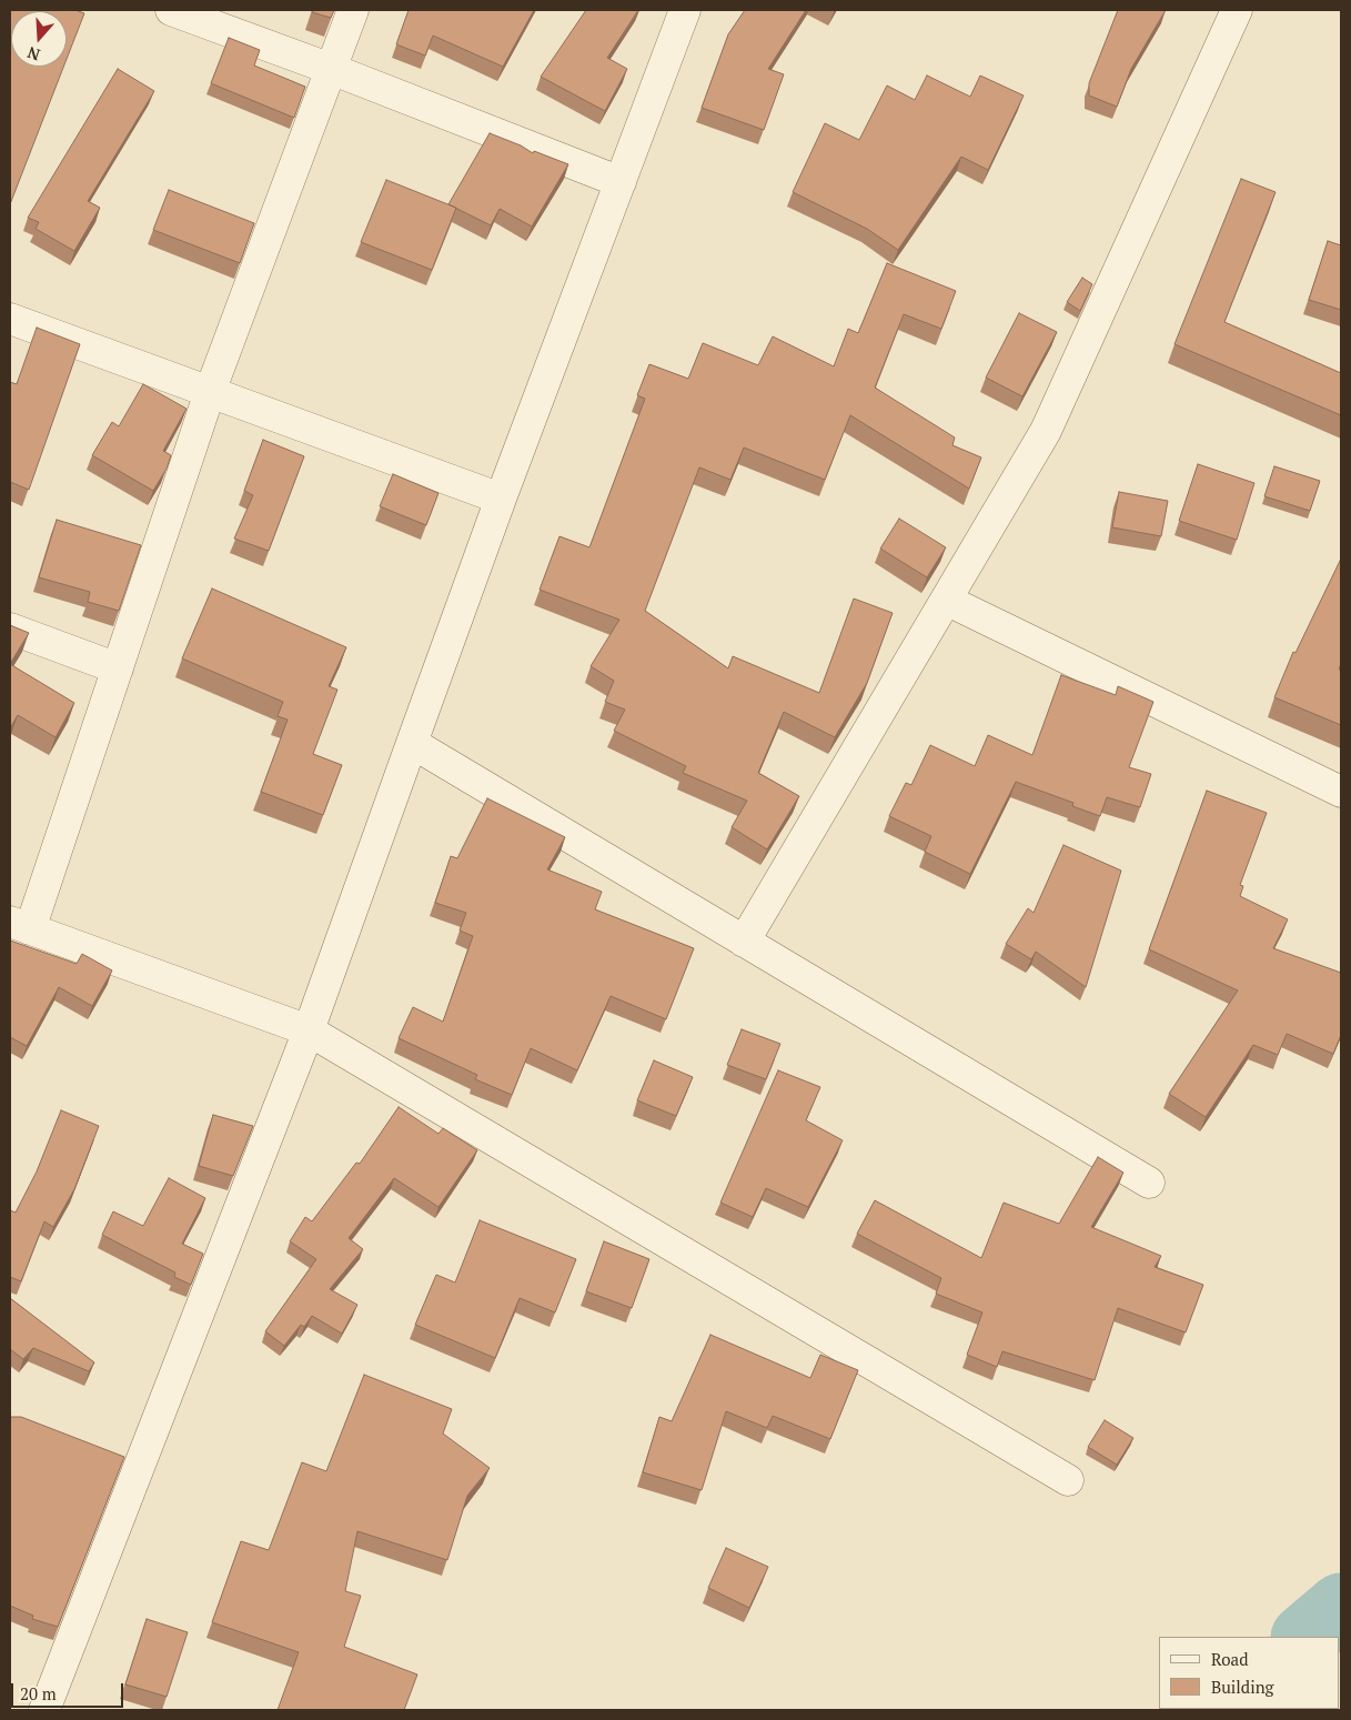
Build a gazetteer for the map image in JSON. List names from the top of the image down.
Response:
{
  "legend": ["Road", "Building"],
  "scale_bar": "20 m",
  "north": "bottom"
}
